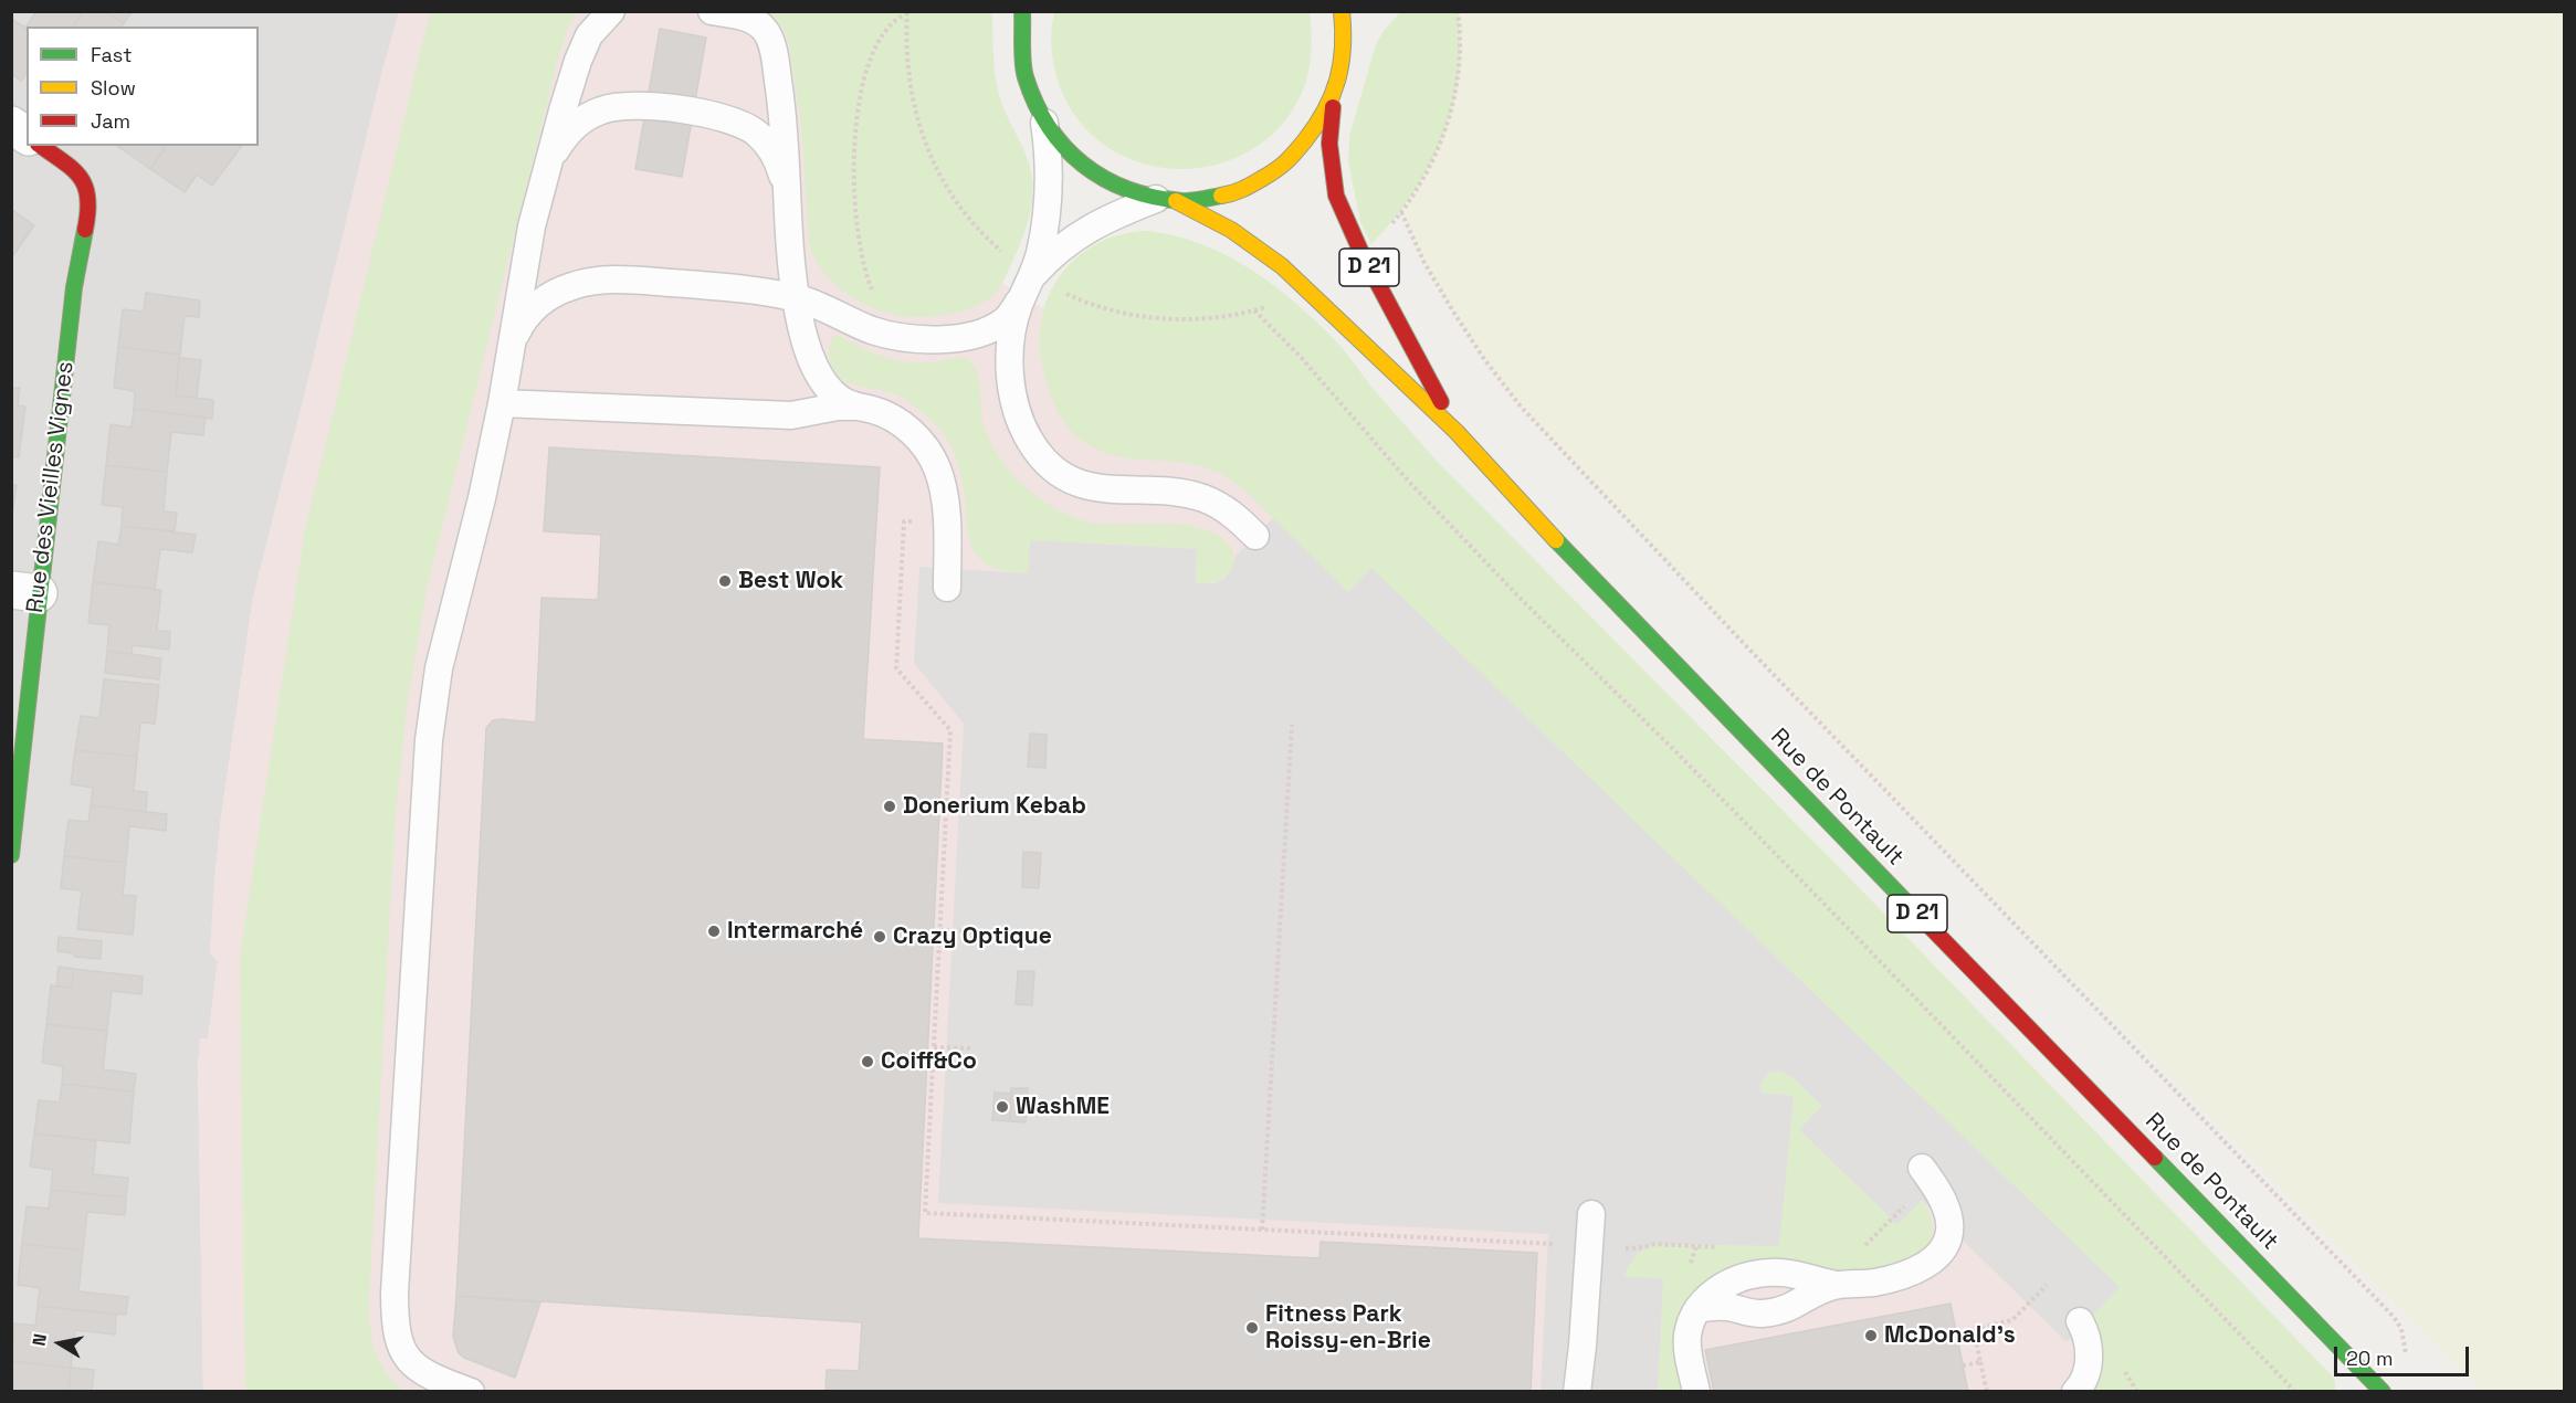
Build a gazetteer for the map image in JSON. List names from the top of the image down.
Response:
{
  "streets": {
    "main road": ["D 21", "Rue des Vieilles Vignes", "Rue de Pontault"]
  },
  "places": [
    "Best Wok",
    "Donerium Kebab",
    "Intermarché",
    "Crazy Optique",
    "Coiff&Co",
    "WashME",
    "Fitness Park Roissy-en-Brie",
    "McDonald's"
  ],
  "legend": ["Fast", "Slow", "Jam"],
  "scale_bar": "20 m",
  "north": "left"
}
